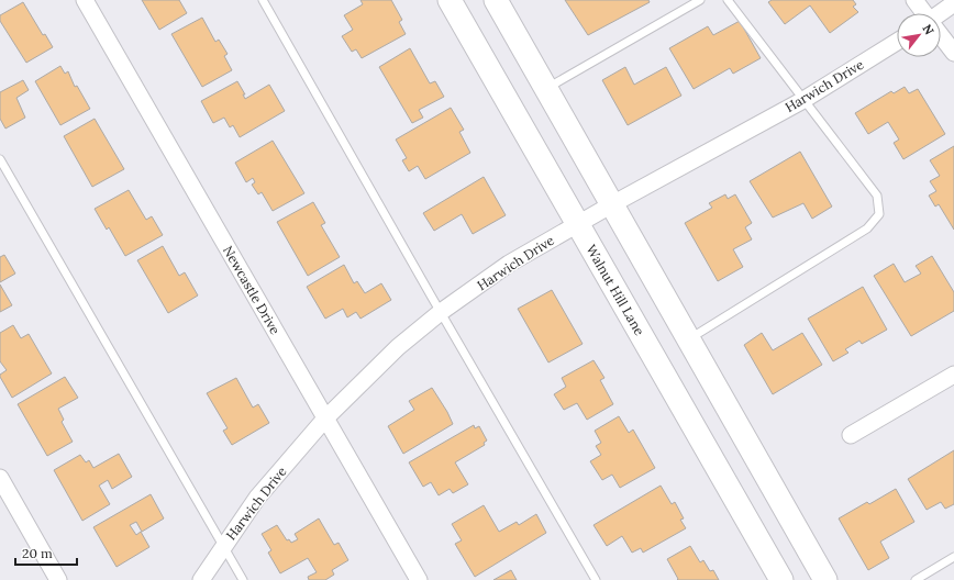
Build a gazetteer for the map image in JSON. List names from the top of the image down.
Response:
{
  "streets": {
    "main road": ["Walnut Hill Lane"],
    "street": ["Harwich Drive", "Newcastle Drive"]
  },
  "crossings": [
    ["Harwich Drive", "Newcastle Drive"],
    ["Harwich Drive", "Walnut Hill Lane"]
  ],
  "scale_bar": "20 m",
  "north": "top right"
}
